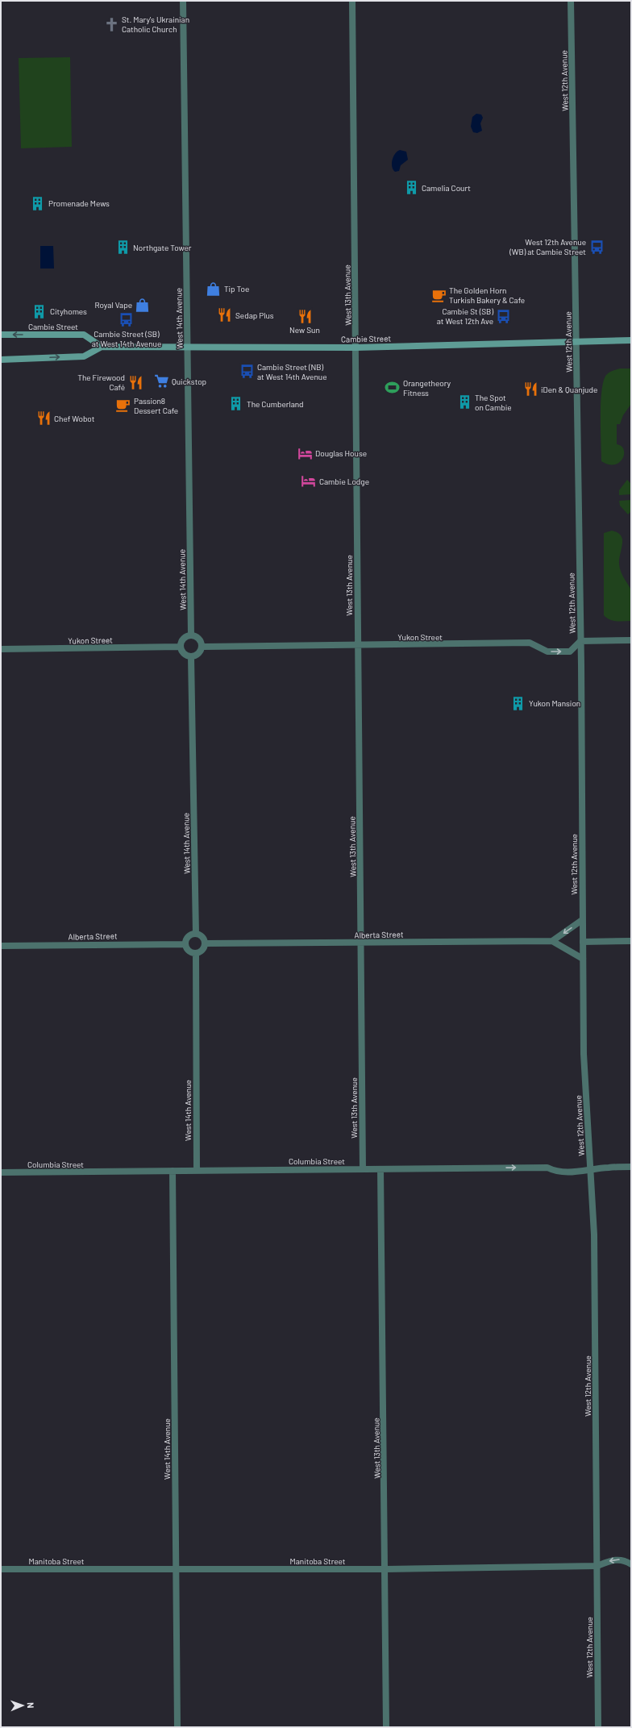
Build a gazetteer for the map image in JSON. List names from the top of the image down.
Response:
{
  "streets": {
    "main road": ["Cambie Street"],
    "street": [
      "West 12th Avenue",
      "West 13th Avenue",
      "West 14th Avenue",
      "Yukon Street",
      "Alberta Street",
      "Columbia Street",
      "Manitoba Street"
    ]
  },
  "crossings": [
    ["West 12th Avenue", "Cambie Street"],
    ["West 12th Avenue", "Yukon Street"],
    ["West 12th Avenue", "Columbia Street"],
    ["West 12th Avenue", "Manitoba Street"],
    ["West 13th Avenue", "Cambie Street"],
    ["West 13th Avenue", "Yukon Street"],
    ["West 13th Avenue", "Alberta Street"],
    ["West 13th Avenue", "Columbia Street"],
    ["West 13th Avenue", "Manitoba Street"],
    ["West 14th Avenue", "Cambie Street"],
    ["West 14th Avenue", "Yukon Street"],
    ["West 14th Avenue", "Alberta Street"],
    ["West 14th Avenue", "Columbia Street"],
    ["West 14th Avenue", "Manitoba Street"]
  ],
  "one_way": ["Yukon Street"],
  "places": {
    "church": ["St. Mary's Ukrainian Catholic Church"],
    "building": [
      "Camelia Court",
      "Promenade Mews",
      "Northgate Tower",
      "Cityhomes",
      "The Spot on Cambie",
      "The Cumberland",
      "Yukon Mansion"
    ],
    "bus stop": [
      "West 12th Avenue (WB) at Cambie Street",
      "Cambie St (SB) at West 12th Ave",
      "Cambie Street (SB) at West 14th Avenue",
      "Cambie Street (NB) at West 14th Avenue"
    ],
    "shop": ["Tip Toe", "Royal Vape"],
    "cafe": ["The Golden Horn Turkish Bakery & Cafe", "Passion8 Dessert Cafe"],
    "restaurant": [
      "Sedap Plus",
      "New Sun",
      "The Firewood Café",
      "iDen & Quanjude",
      "Chef Wobot"
    ],
    "supermarket": ["Quickstop"],
    "sports": ["Orangetheory Fitness"],
    "hotel": ["Douglas House", "Cambie Lodge"]
  },
  "north": "right"
}
